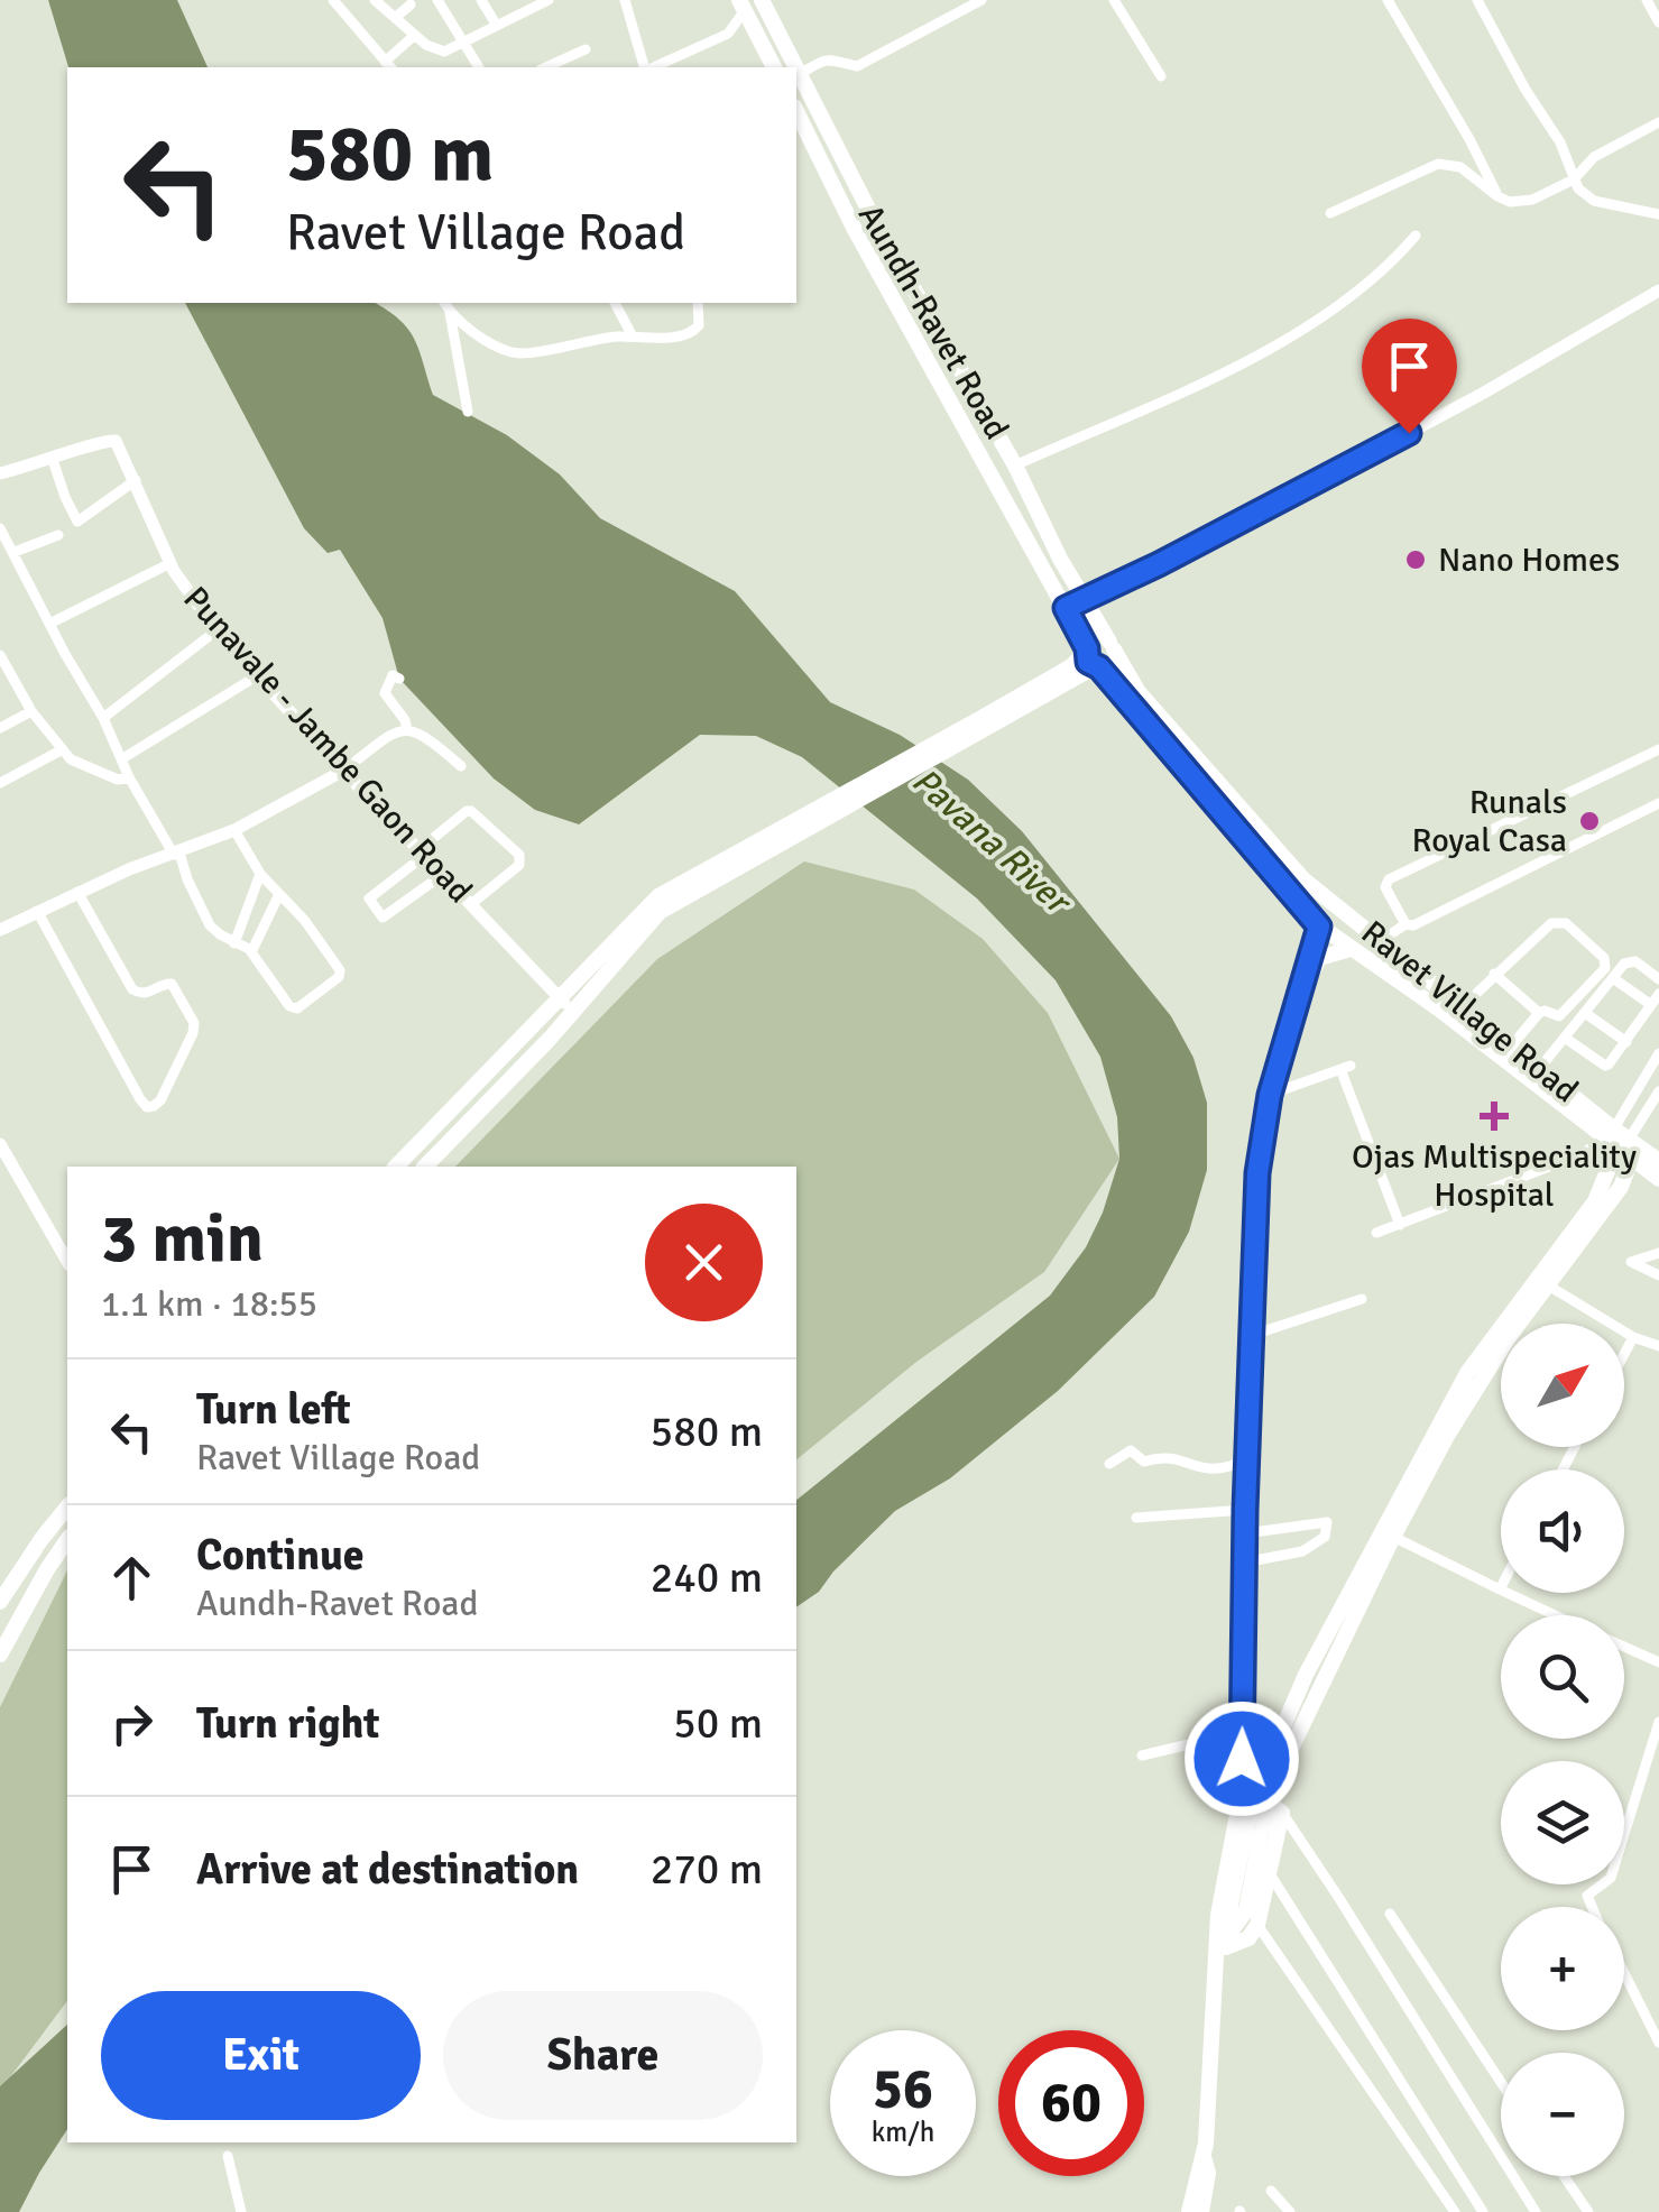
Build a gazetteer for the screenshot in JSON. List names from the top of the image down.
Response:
{
  "streets": {
    "main road": ["Aundh-Ravet Road", "Ravet Village Road"],
    "street": ["Punavale - Jambe Gaon Road"]
  },
  "crossings": [
    ["Aundh-Ravet Road", "Ravet Village Road"]
  ],
  "water": ["Pavana River"],
  "places": {
    "other": ["Nano Homes", "Runals Royal Casa"],
    "health": ["Ojas Multispeciality Hospital"]
  },
  "north": "top right",
  "page": {
    "turn": ["580 m", "Ravet Village Road"],
    "heading": ["3 min", "1.1 km · 18:55"],
    "map_buttons": ["+", "−"],
    "list": [
      {
        "name": "Turn left",
        "note": "Ravet Village Road",
        "value": "580 m"
      },
      {
        "name": "Continue",
        "note": "Aundh-Ravet Road",
        "value": "240 m"
      },
      {
        "name": "Turn right",
        "value": "50 m"
      },
      {
        "name": "Arrive at destination",
        "value": "270 m"
      }
    ],
    "buttons": ["Exit", "Share"],
    "speed": "56 km/h",
    "limit": "60"
  }
}
